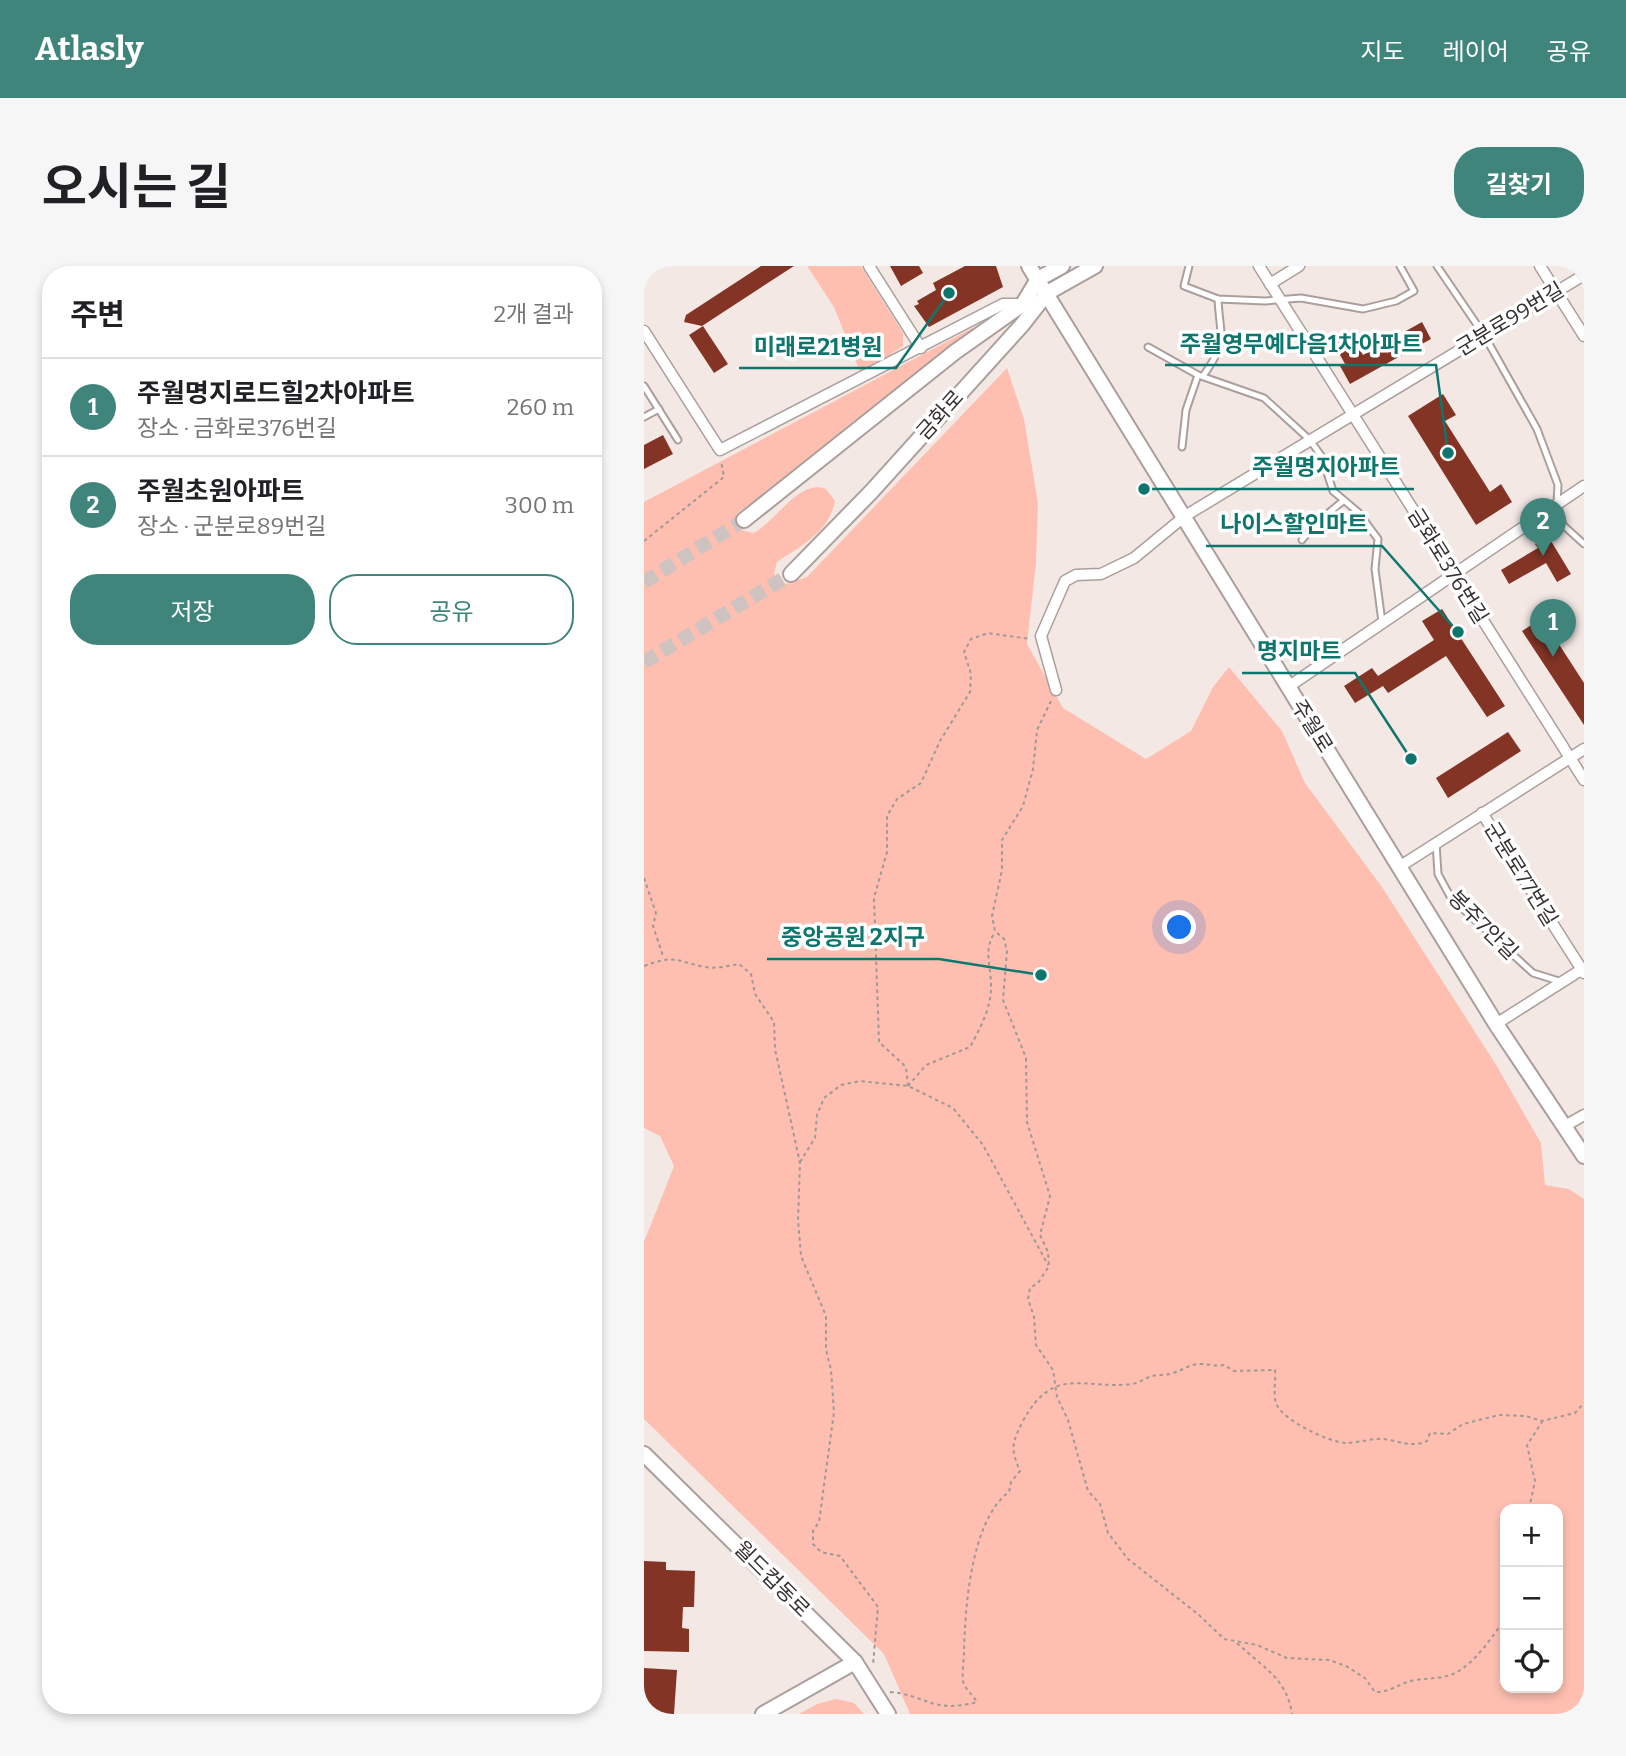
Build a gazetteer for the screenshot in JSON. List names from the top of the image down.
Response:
{
  "streets": {
    "street": [
      "군분로99번길",
      "금화로",
      "금화로376번길",
      "주월로",
      "군분로77번길",
      "월드컵동로"
    ],
    "lane": ["봉주7안길"]
  },
  "crossings": [
    ["군분로99번길", "금화로376번길"],
    ["군분로99번길", "주월로"],
    ["금화로", "주월로"],
    ["금화로376번길", "군분로77번길"],
    ["주월로", "군분로77번길"],
    ["군분로77번길", "봉주7안길"]
  ],
  "places": [
    "미래로21병원",
    "주월영무예다음1차아파트",
    "주월명지아파트",
    "나이스할인마트",
    "명지마트",
    "중앙공원 2지구"
  ],
  "page": {
    "header": "Atlasly",
    "nav": ["지도", "레이어", "공유"],
    "title": "오시는 길",
    "buttons": [
      "길찾기",
      ["저장", "공유"]
    ],
    "heading": ["주변", "2개 결과"],
    "list": [
      {
        "mark": "1",
        "name": "주월명지로드힐2차아파트",
        "note": "장소 · 금화로376번길",
        "value": "260 m"
      },
      {
        "mark": "2",
        "name": "주월초원아파트",
        "note": "장소 · 군분로89번길",
        "value": "300 m"
      }
    ],
    "pins": ["2", "1"],
    "map_buttons": ["+", "−"]
  }
}
